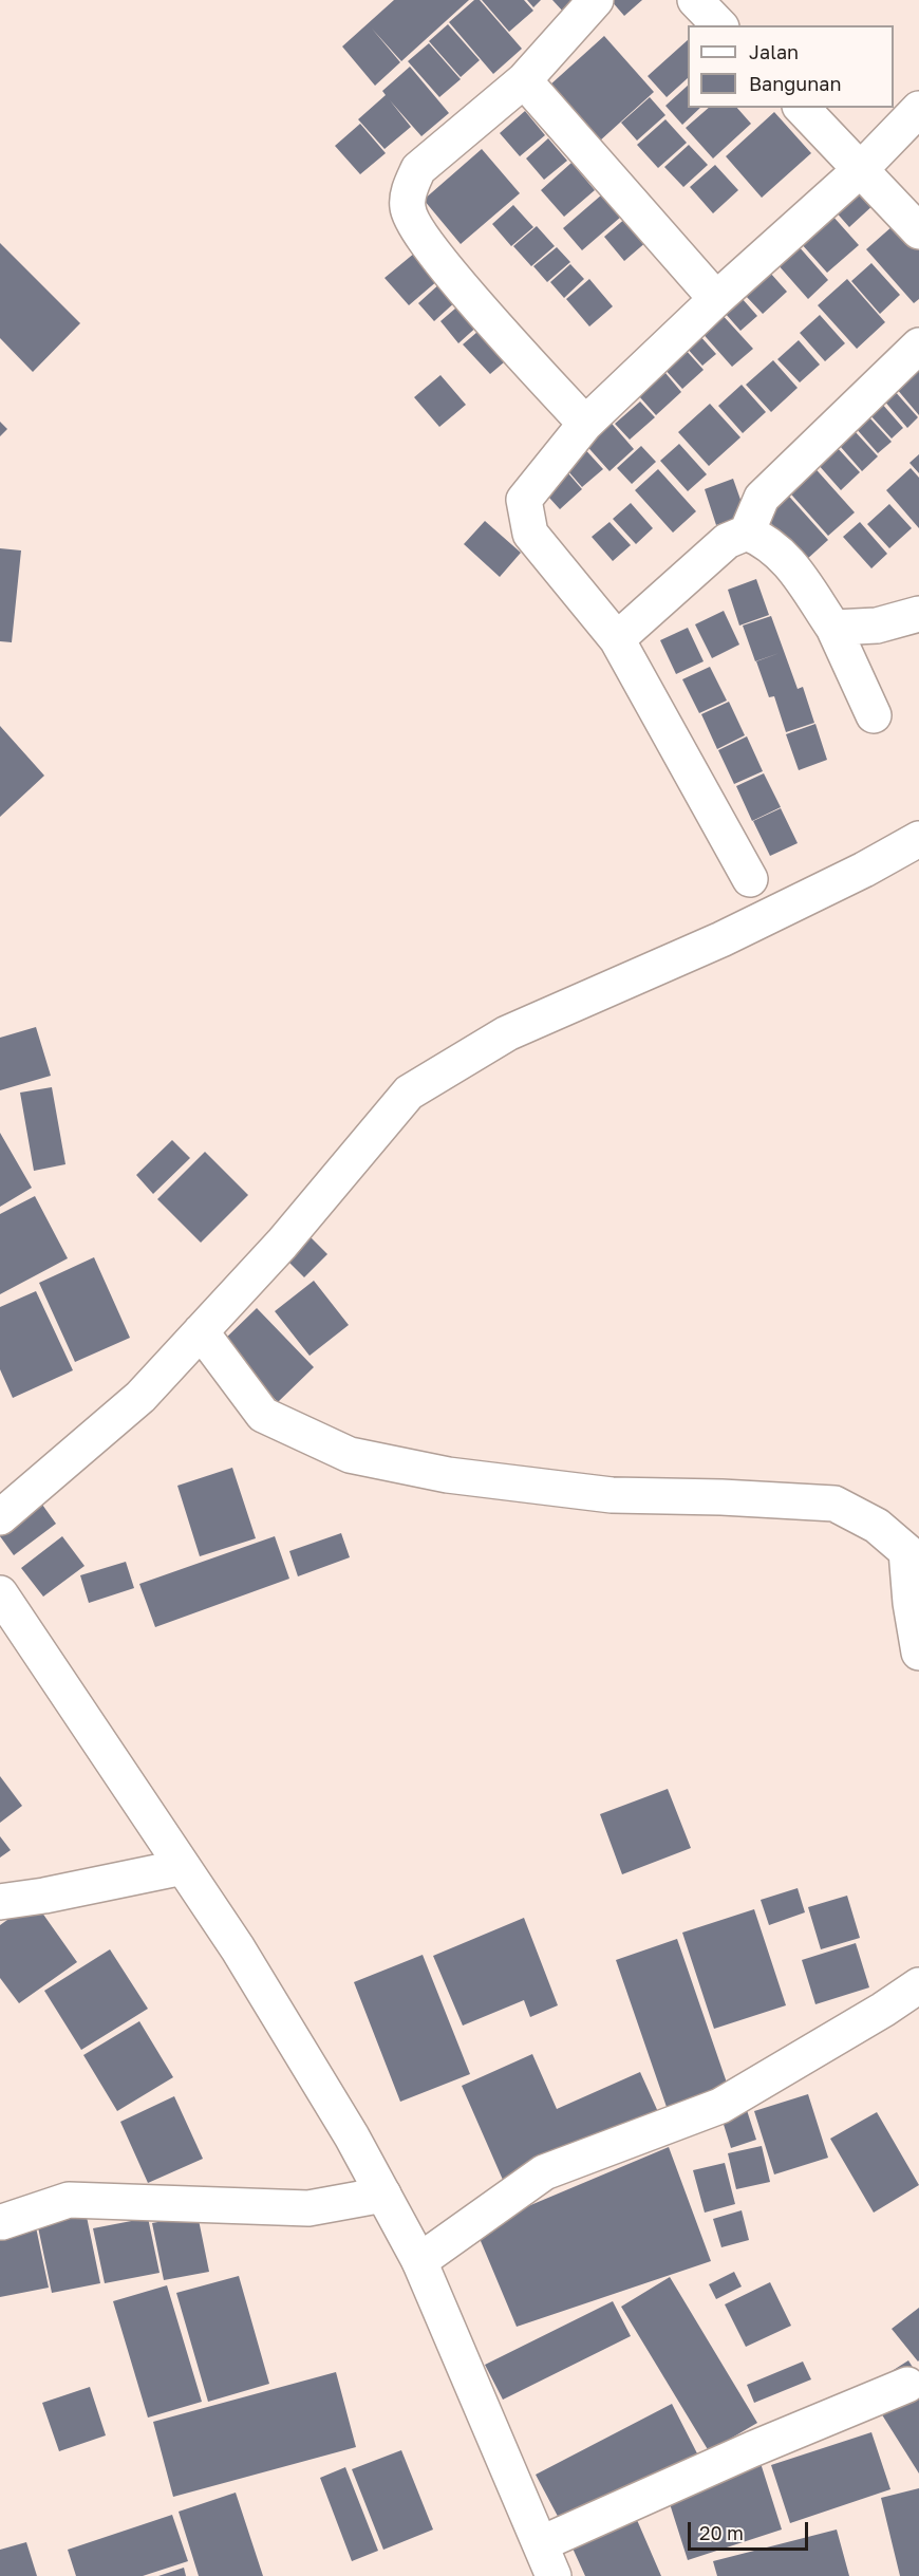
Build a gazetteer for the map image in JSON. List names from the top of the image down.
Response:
{
  "legend": ["Jalan", "Bangunan"],
  "scale_bar": "20 m"
}
